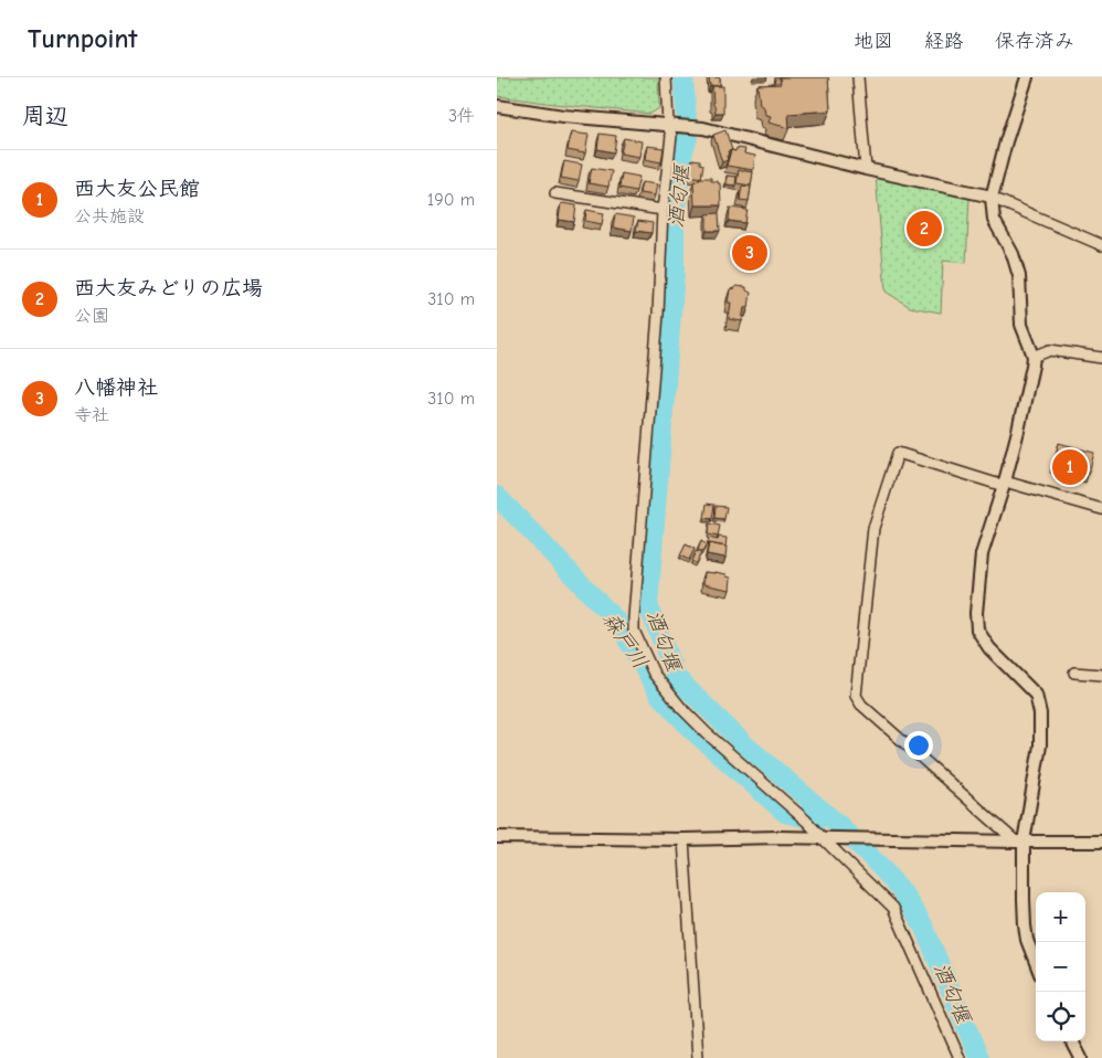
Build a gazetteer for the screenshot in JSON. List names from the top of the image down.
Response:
{
  "water": ["酒匂堰", "森戸川"],
  "page": {
    "header": "Turnpoint",
    "nav": ["地図", "経路", "保存済み"],
    "heading": ["周辺", "3件"],
    "list": [
      {
        "mark": "1",
        "name": "西大友公民館",
        "note": "公共施設",
        "value": "190 m"
      },
      {
        "mark": "2",
        "name": "西大友みどりの広場",
        "note": "公園",
        "value": "310 m"
      },
      {
        "mark": "3",
        "name": "八幡神社",
        "note": "寺社",
        "value": "310 m"
      }
    ],
    "pins": ["2", "3", "1"],
    "map_buttons": ["+", "−"]
  }
}
